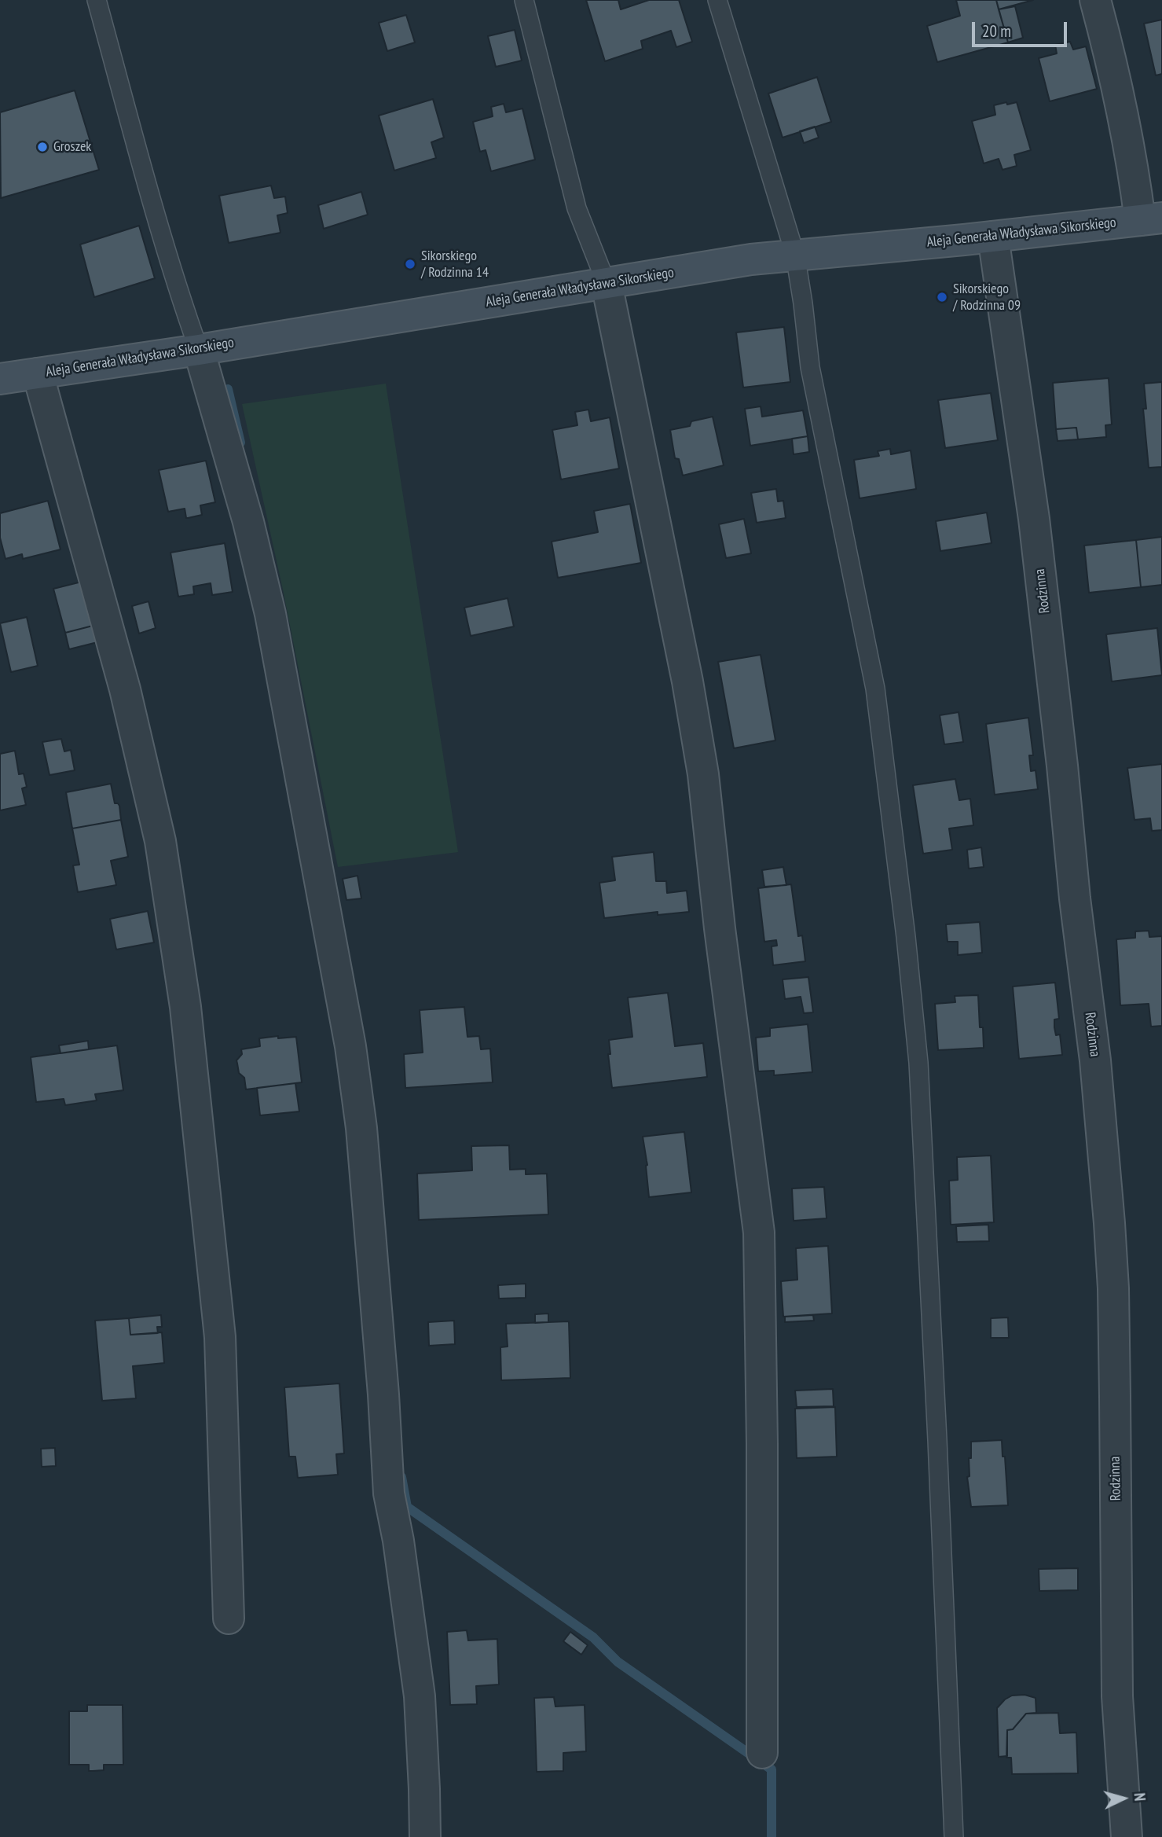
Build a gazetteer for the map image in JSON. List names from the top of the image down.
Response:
{
  "streets": {
    "main road": ["Aleja Generała Władysława Sikorskiego"],
    "street": ["Rodzinna"]
  },
  "crossings": [
    ["Aleja Generała Władysława Sikorskiego", "Rodzinna"]
  ],
  "places": ["Groszek", "Sikorskiego / Rodzinna 14", "Sikorskiego / Rodzinna 09"],
  "scale_bar": "20 m",
  "north": "right"
}
